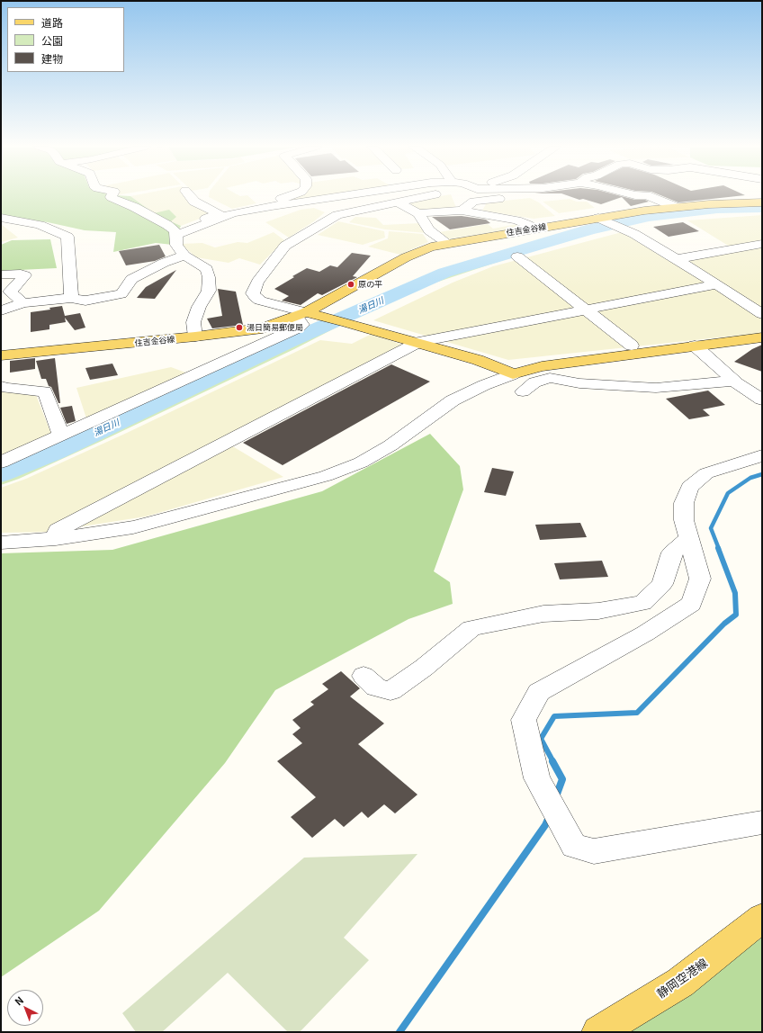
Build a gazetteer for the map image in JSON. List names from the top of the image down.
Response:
{
  "streets": {
    "main road": ["住吉金谷線", "静岡空港線"]
  },
  "water": ["湯日川"],
  "places": ["原の平", "湯日簡易郵便局"],
  "legend": ["道路", "公園", "建物"],
  "north": "top left"
}
